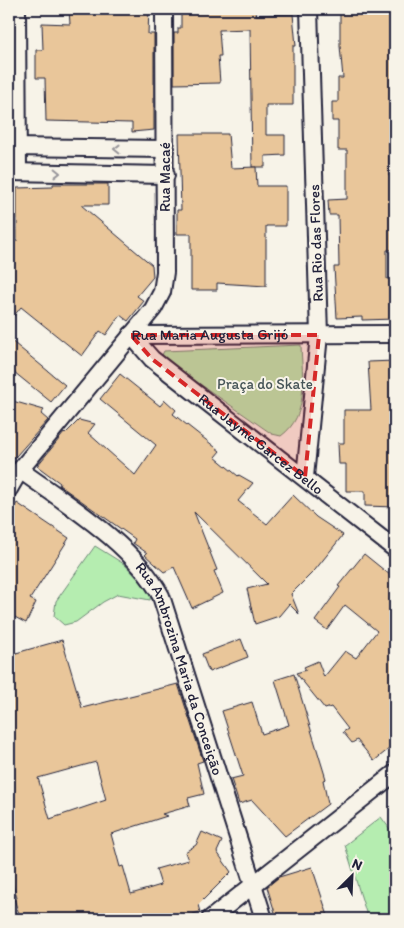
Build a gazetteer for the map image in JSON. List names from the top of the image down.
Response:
{
  "streets": {
    "street": [
      "Rua Macaé",
      "Rua Rio das Flores",
      "Rua Maria Augusta Grijó",
      "Rua Jayme Garcez Bello",
      "Rua Ambrozina Maria da Conceição"
    ]
  },
  "crossings": [
    ["Rua Macaé", "Rua Maria Augusta Grijó"],
    ["Rua Macaé", "Rua Jayme Garcez Bello"],
    ["Rua Rio das Flores", "Rua Maria Augusta Grijó"],
    ["Rua Rio das Flores", "Rua Jayme Garcez Bello"],
    ["Rua Maria Augusta Grijó", "Rua Jayme Garcez Bello"],
    ["Rua Maria Augusta Grijó", "Rua Ambrozina Maria da Conceição"]
  ],
  "parks": ["Praça do Skate"],
  "north": "top right"
}
